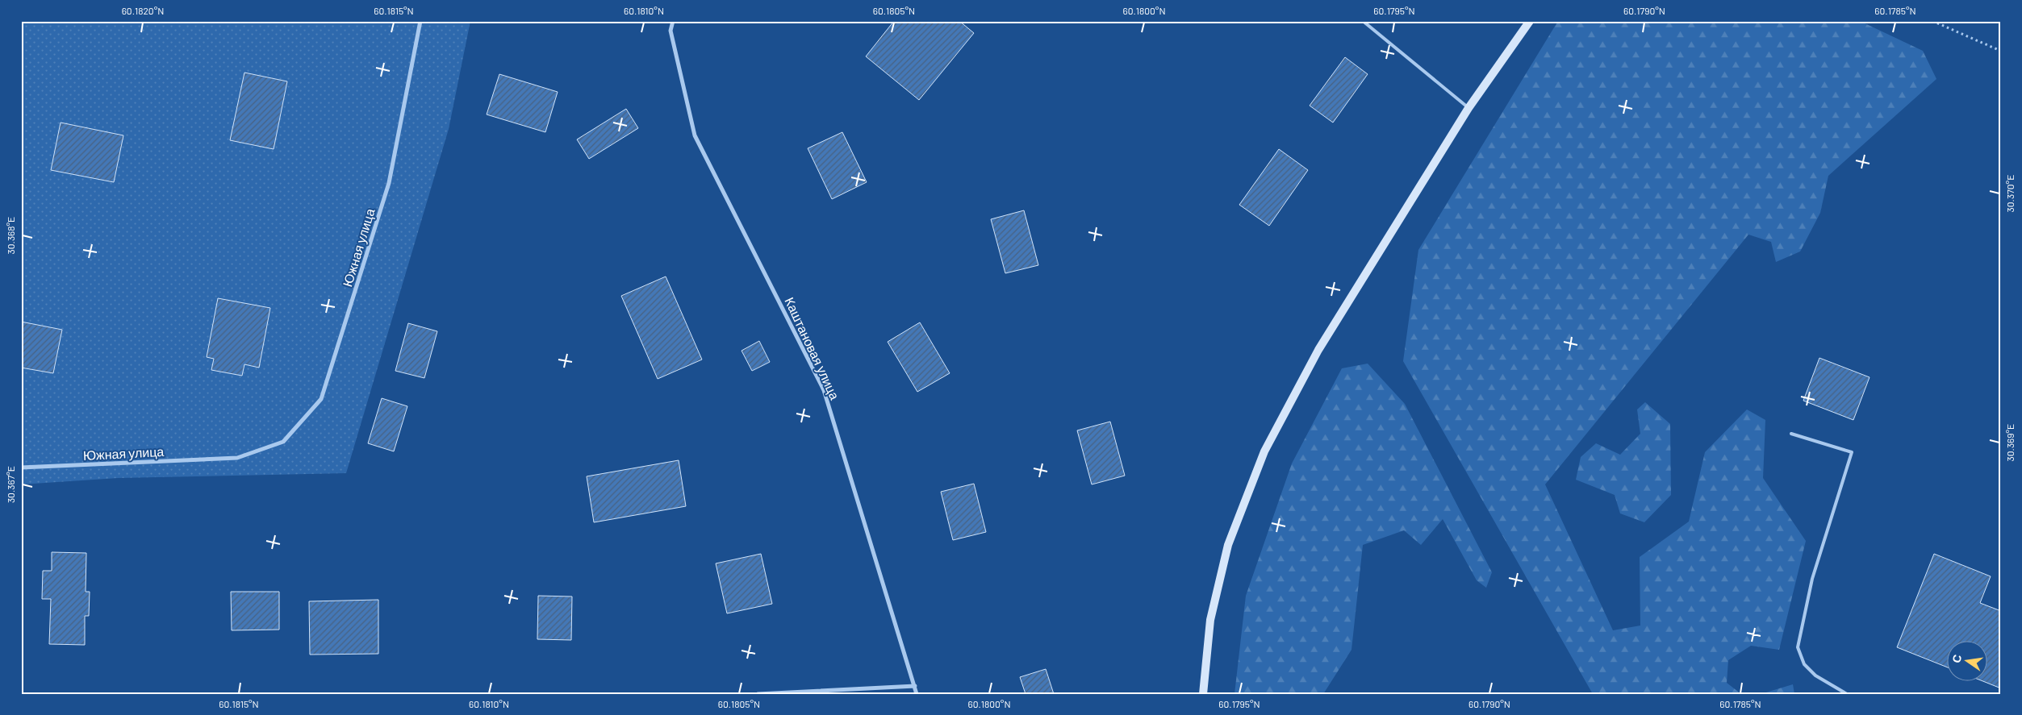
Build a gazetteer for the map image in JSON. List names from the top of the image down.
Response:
{
  "streets": {
    "street": ["Южная улица", "Каштановая улица"]
  },
  "north": "left",
  "coordinates": [
    "60.1820°N",
    "60.1815°N",
    "60.1810°N",
    "60.1805°N",
    "60.1800°N",
    "60.1795°N",
    "60.1790°N",
    "60.1785°N",
    "30.370°E",
    "30.368°E",
    "30.369°E",
    "30.367°E"
  ]
}
